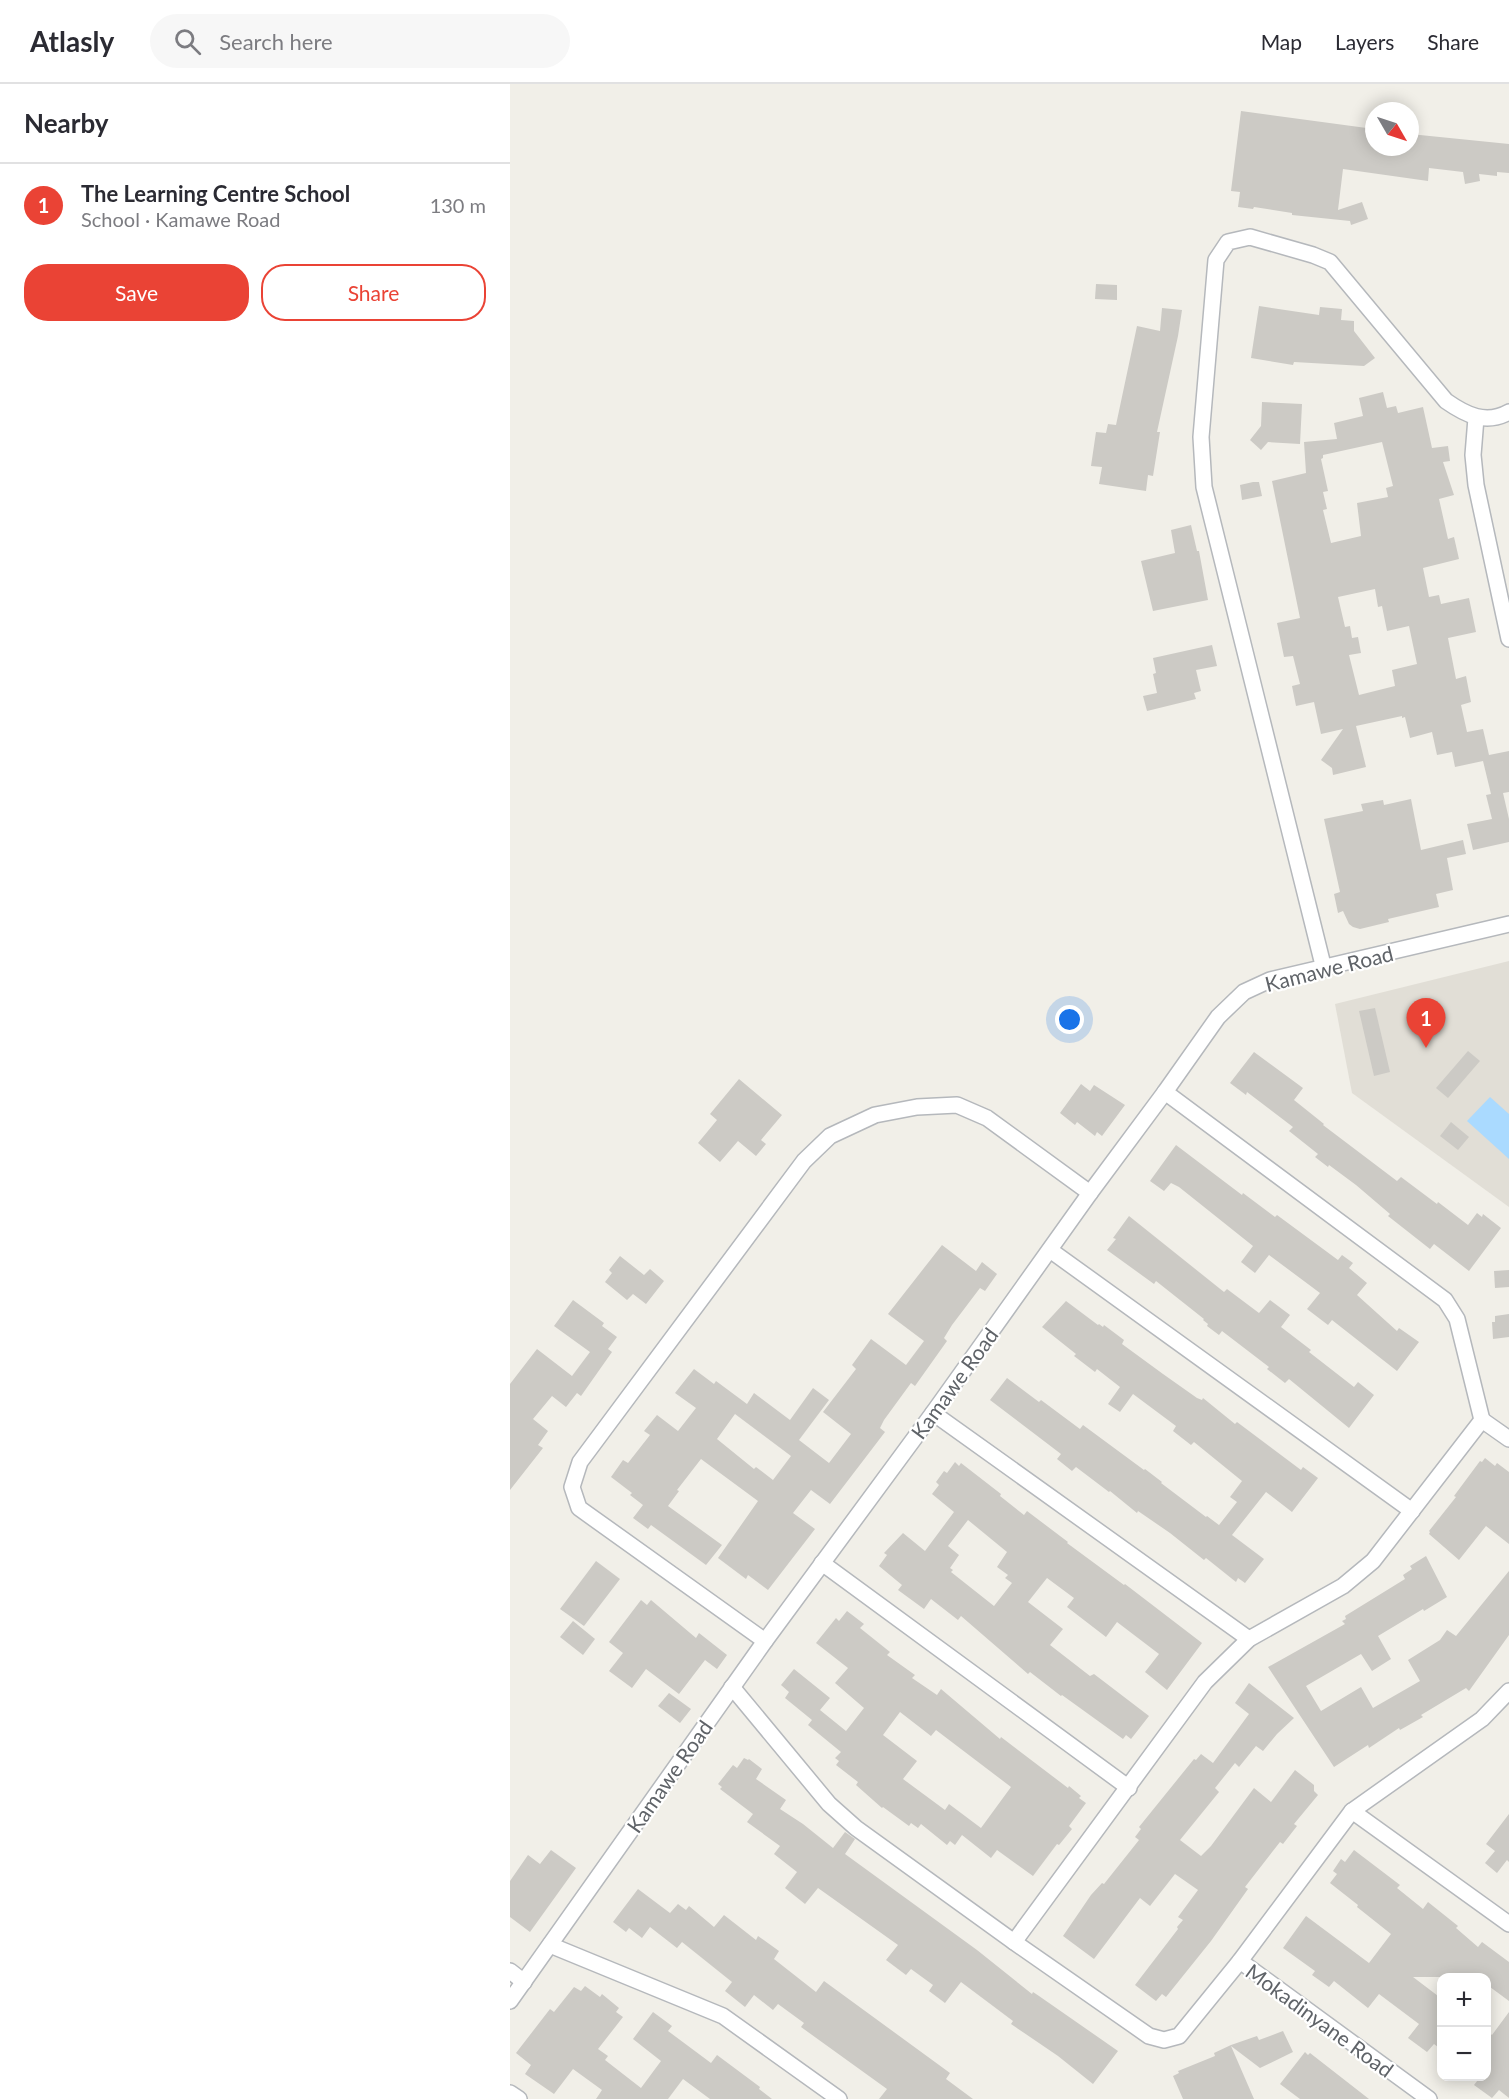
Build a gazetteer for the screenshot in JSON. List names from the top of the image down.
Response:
{
  "streets": {
    "street": ["Kamawe Road", "Mokadinyane Road"]
  },
  "north": "bottom right",
  "page": {
    "header": "Atlasly",
    "search": "Search here",
    "nav": ["Map", "Layers", "Share"],
    "heading": "Nearby",
    "list": [
      {
        "mark": "1",
        "name": "The Learning Centre School",
        "note": "School · Kamawe Road",
        "value": "130 m"
      }
    ],
    "buttons": ["Save", "Share"],
    "pins": "1",
    "map_buttons": ["+", "−"]
  }
}
